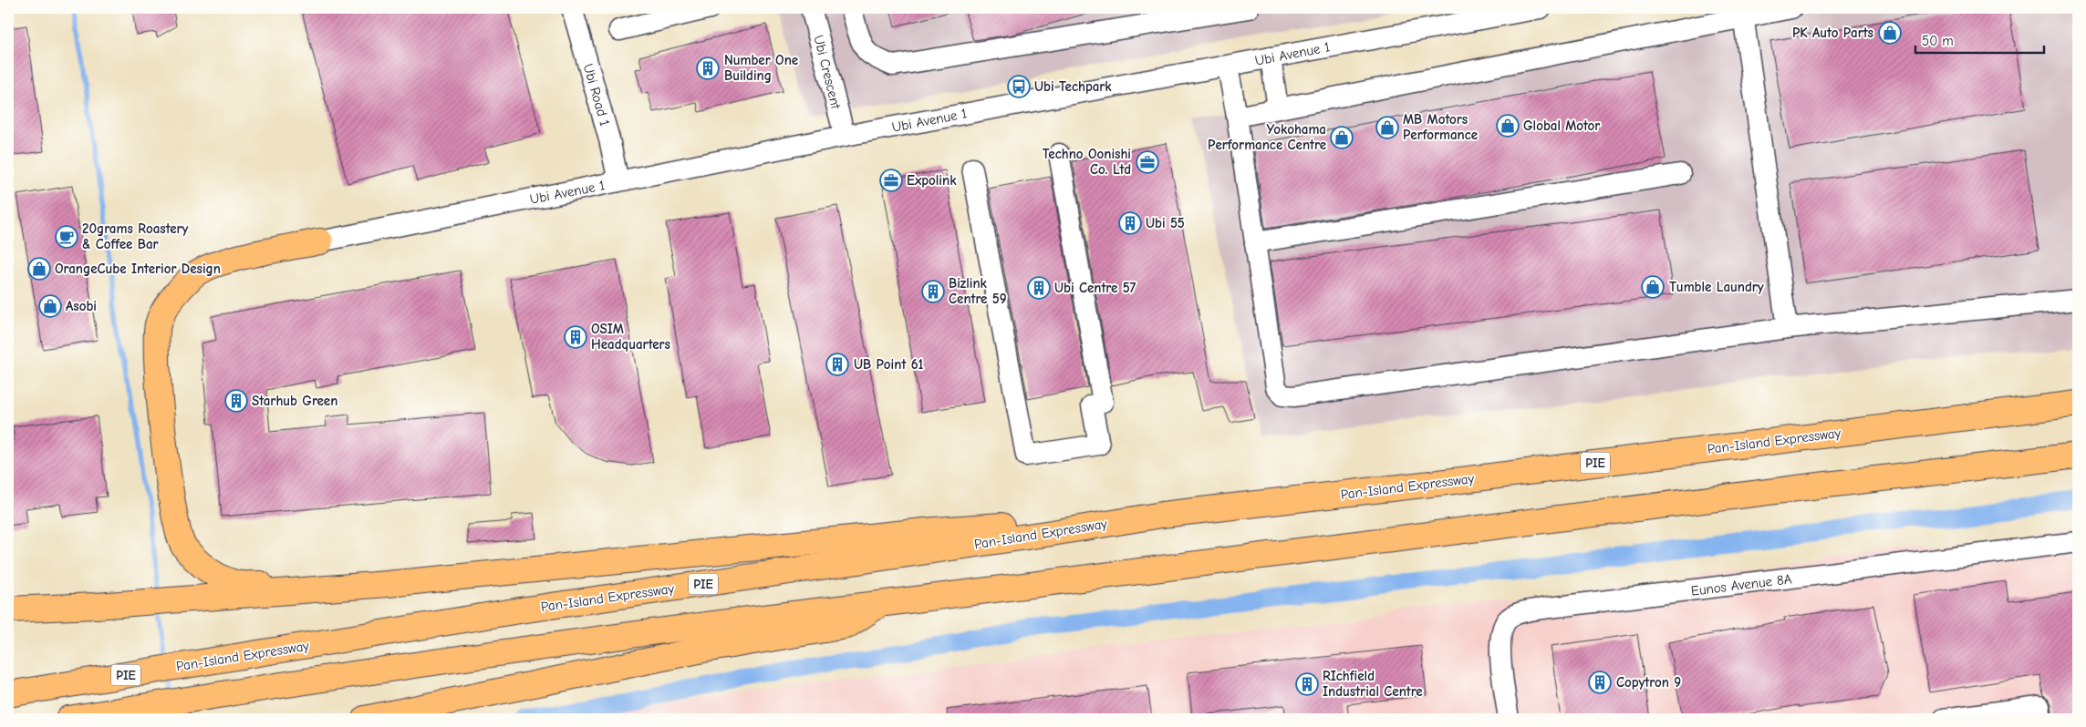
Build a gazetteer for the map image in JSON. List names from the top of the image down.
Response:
{
  "streets": {
    "highway": ["Pan-Island Expressway", "PIE"],
    "street": [
      "Ubi Avenue 1",
      "Ubi Crescent",
      "Ubi Road 1",
      "Eunos Avenue 8A"
    ]
  },
  "crossings": [
    ["Ubi Avenue 1", "Ubi Crescent"],
    ["Ubi Avenue 1", "Ubi Road 1"]
  ],
  "places": {
    "shop": [
      "PK Auto Parts",
      "Global Motor",
      "MB Motors Performance",
      "Yokohama Performance Centre",
      "OrangeCube Interior Design",
      "Tumble Laundry",
      "Asobi"
    ],
    "building": [
      "Number One Building",
      "Ubi 55",
      "Ubi Centre 57",
      "Bizlink Centre 59",
      "OSIM Headquarters",
      "UB Point 61",
      "Starhub Green",
      "Copytron 9",
      "RIchfield Industrial Centre"
    ],
    "bus stop": ["Ubi Techpark"],
    "office": ["Techno Oonishi Co. Ltd", "Expolink"],
    "cafe": ["20grams Roastery & Coffee Bar"]
  },
  "scale_bar": "50 m"
}
